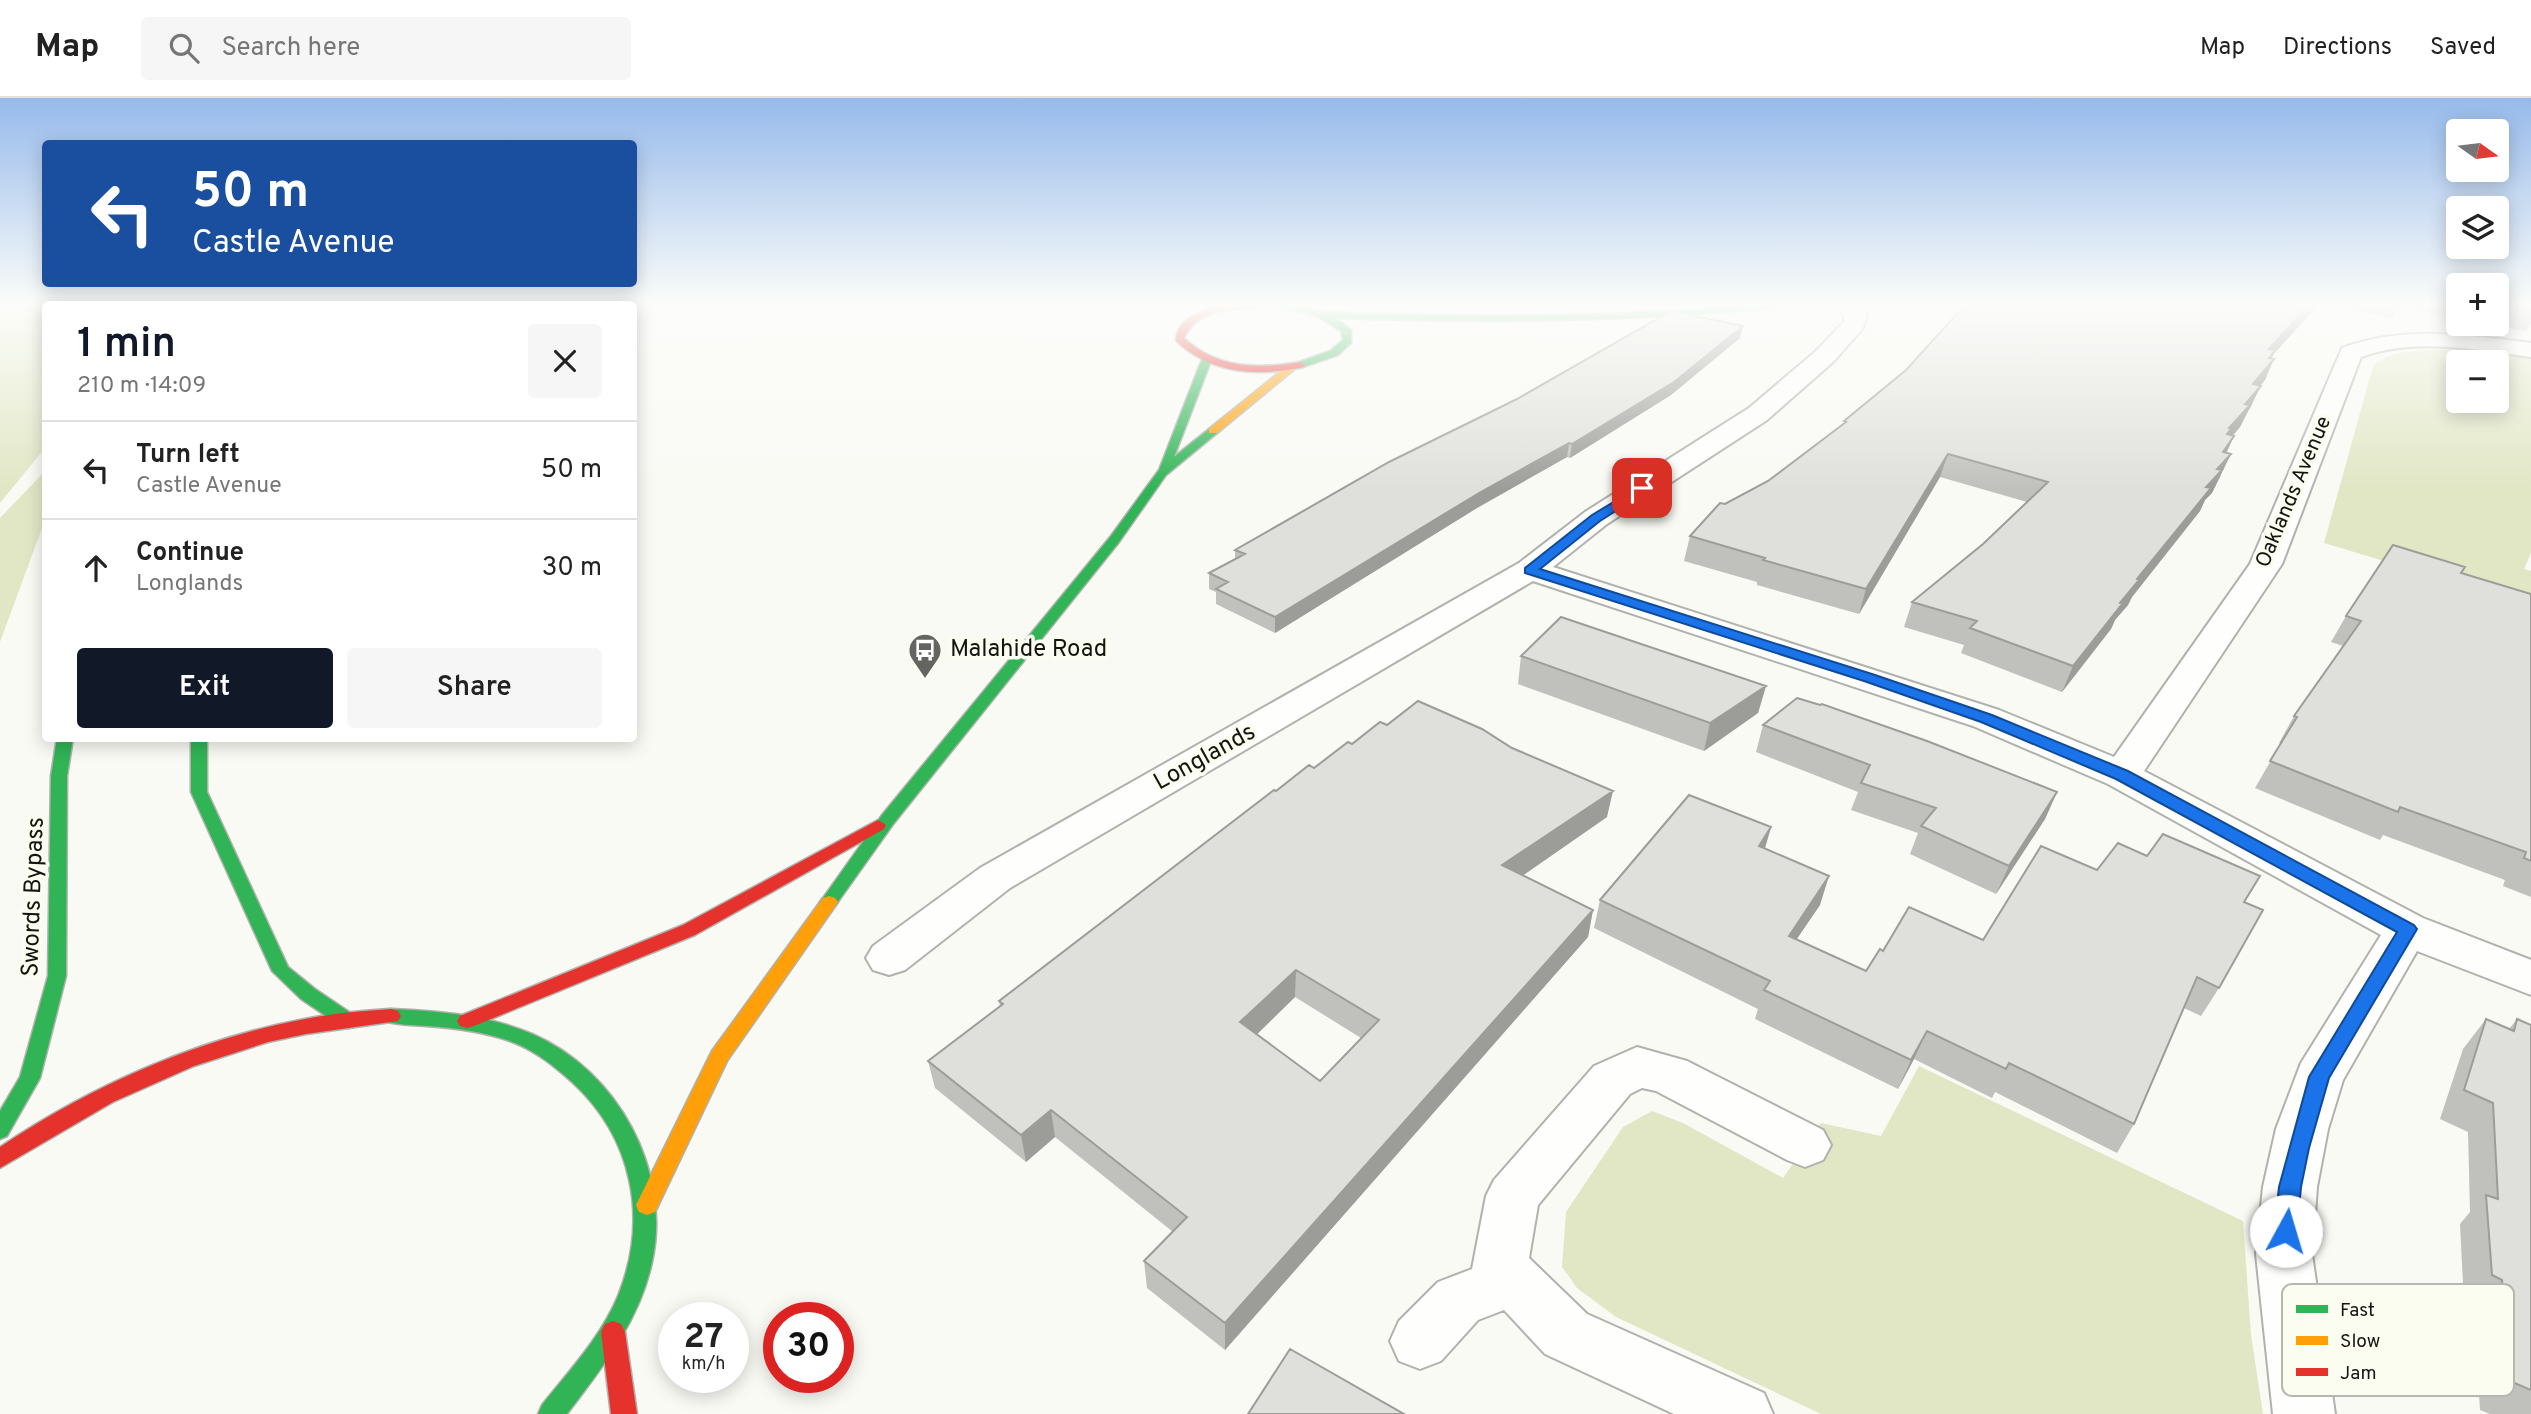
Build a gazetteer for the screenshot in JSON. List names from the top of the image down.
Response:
{
  "streets": {
    "main road": ["Swords Bypass"],
    "street": ["Oaklands Avenue", "Longlands"]
  },
  "places": {
    "bus stop": ["Malahide Road"]
  },
  "legend": ["Fast", "Slow", "Jam"],
  "north": "right",
  "page": {
    "header": "Map",
    "search": "Search here",
    "nav": ["Map", "Directions", "Saved"],
    "map_buttons": ["+", "−"],
    "turn": ["50 m", "Castle Avenue"],
    "heading": ["1 min", "210 m · 14:09"],
    "list": [
      {
        "name": "Turn left",
        "note": "Castle Avenue",
        "value": "50 m"
      },
      {
        "name": "Continue",
        "note": "Longlands",
        "value": "30 m"
      }
    ],
    "buttons": ["Exit", "Share"],
    "speed": "27 km/h",
    "limit": "30"
  }
}
